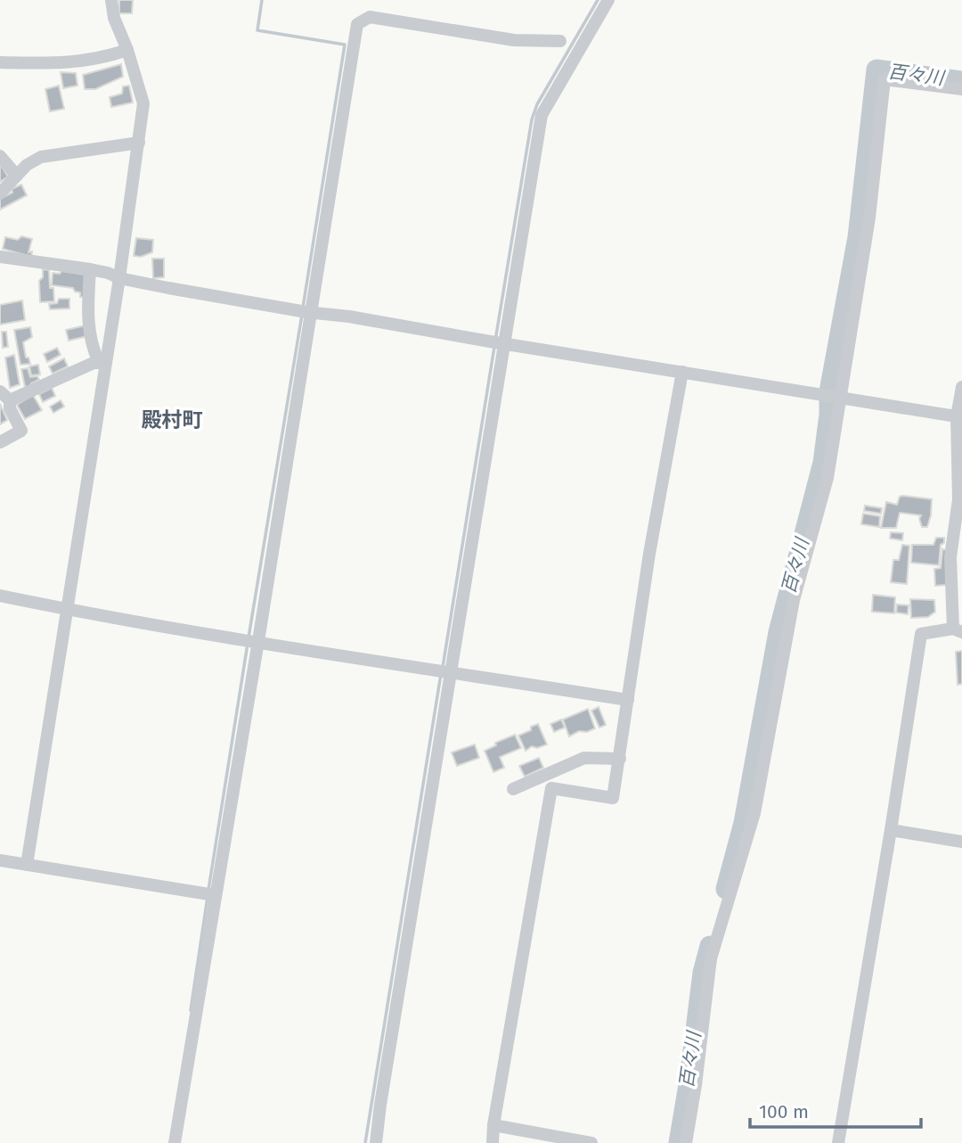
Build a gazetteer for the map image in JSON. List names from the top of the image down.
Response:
{
  "districts": ["殿村町"],
  "water": ["百々川"],
  "scale_bar": "100 m"
}
